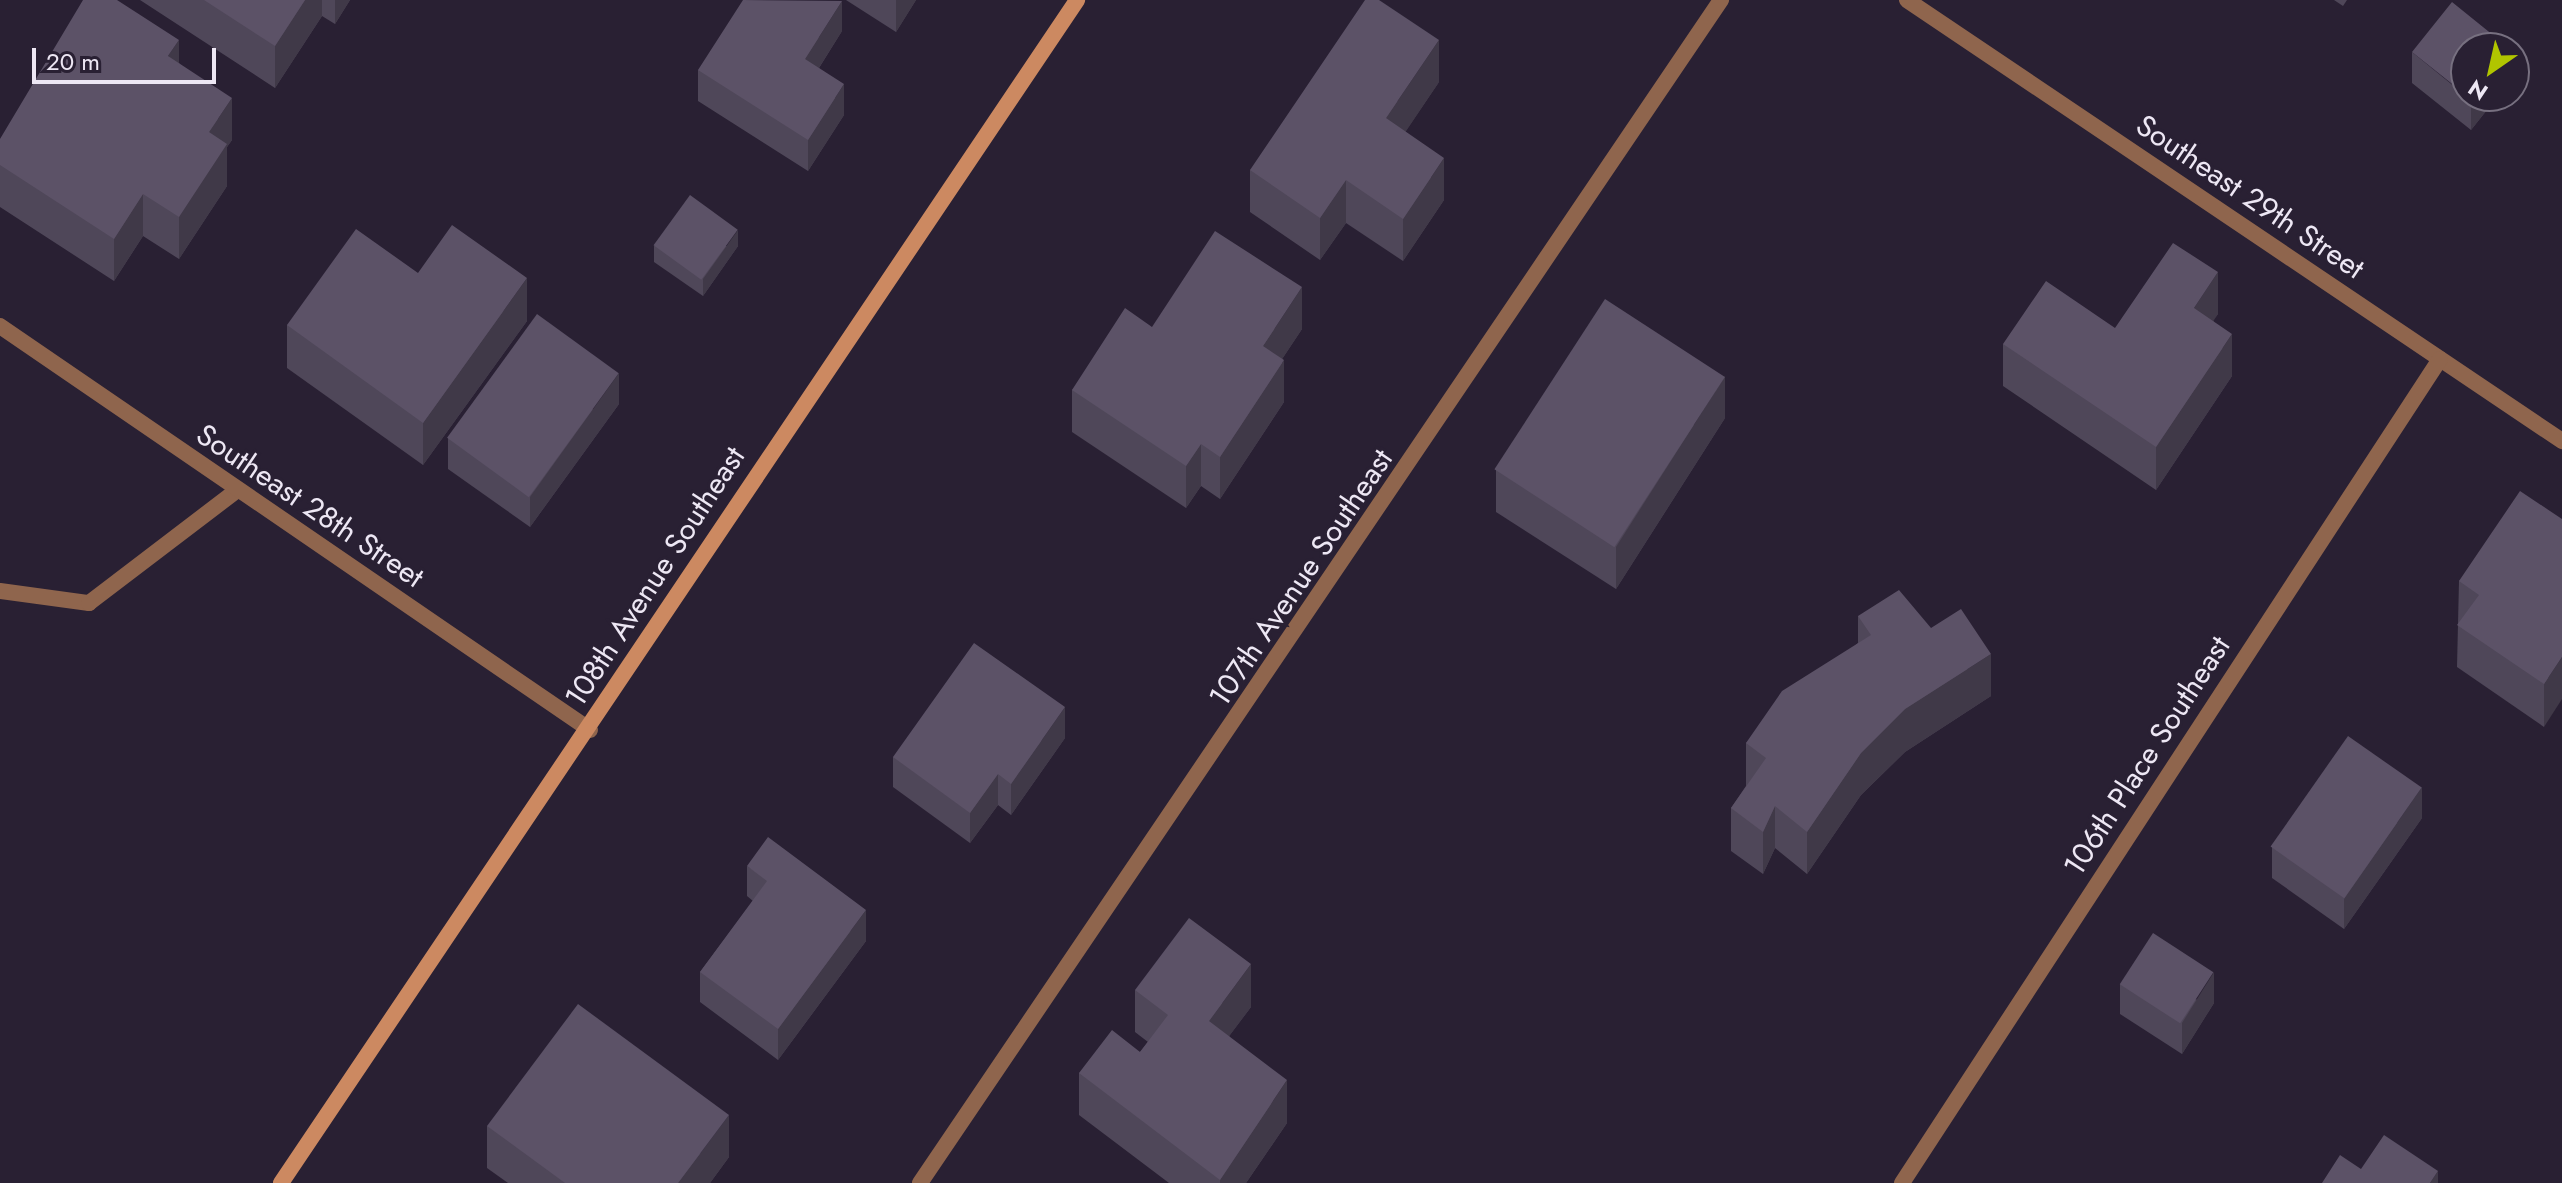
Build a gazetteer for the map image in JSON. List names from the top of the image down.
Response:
{
  "streets": {
    "street": [
      "Southeast 29th Street",
      "Southeast 28th Street",
      "108th Avenue Southeast",
      "107th Avenue Southeast",
      "106th Place Southeast"
    ]
  },
  "crossings": [
    ["Southeast 29th Street", "106th Place Southeast"],
    ["Southeast 28th Street", "108th Avenue Southeast"]
  ],
  "scale_bar": "20 m",
  "north": "bottom left"
}
